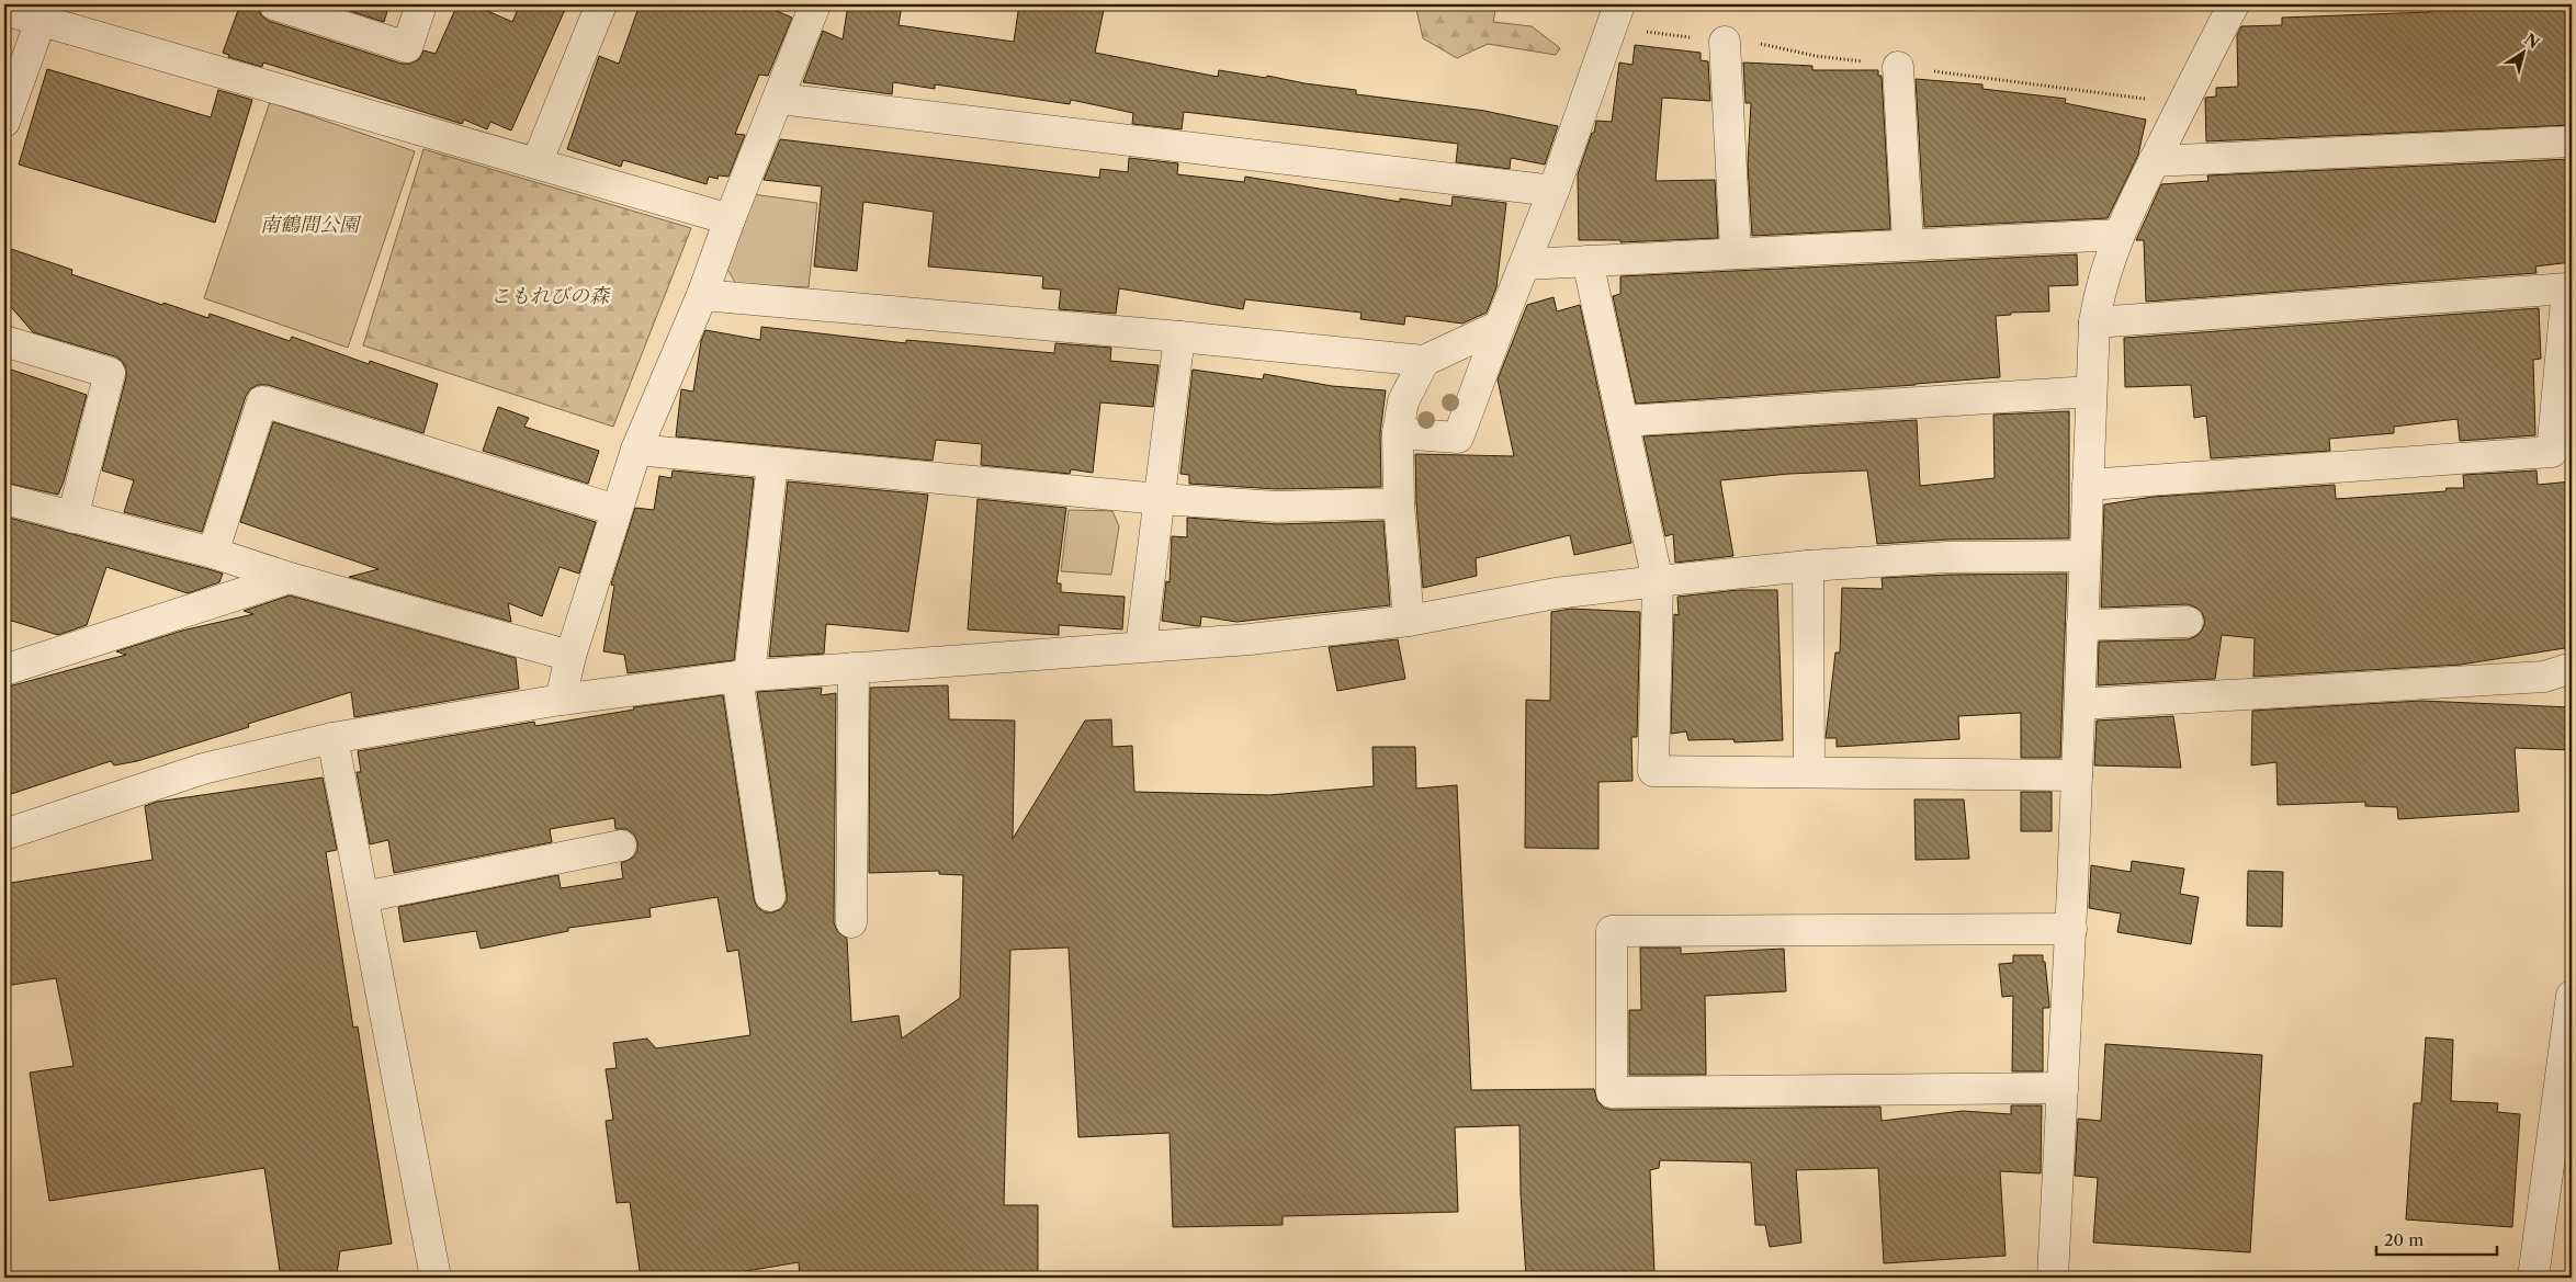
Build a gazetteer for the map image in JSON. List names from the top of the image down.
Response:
{
  "parks": ["南鶴間公園", "こもれびの森"],
  "scale_bar": "20 m",
  "north": "top right"
}
